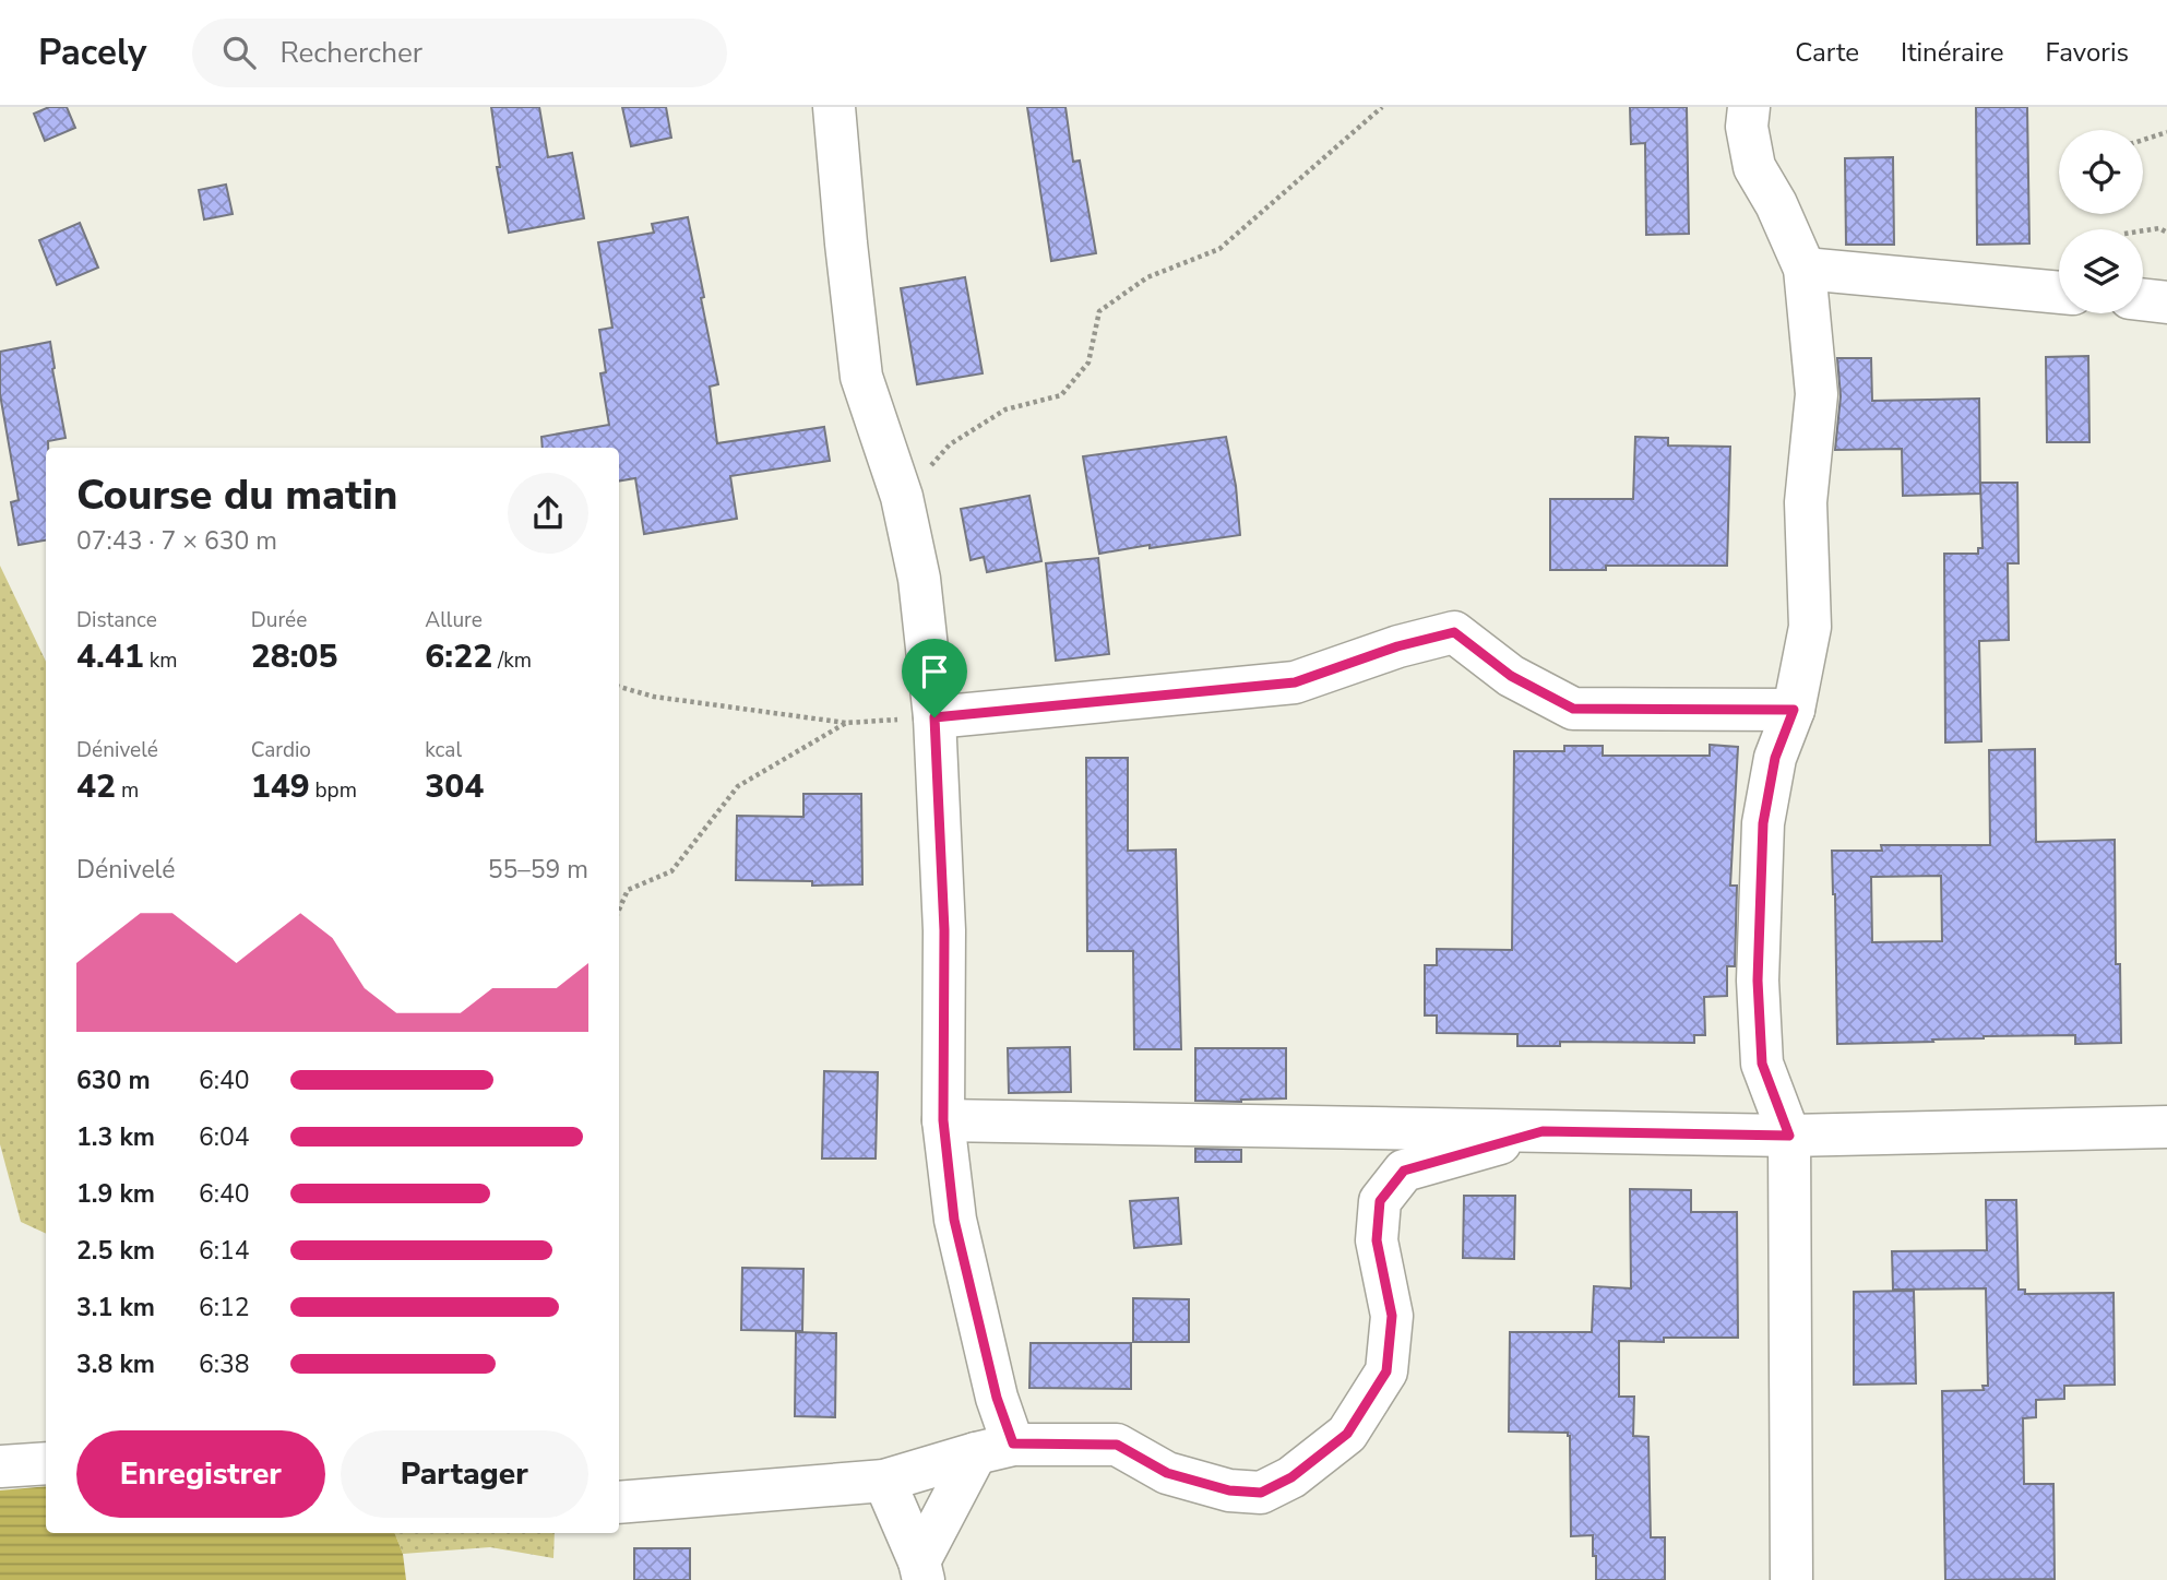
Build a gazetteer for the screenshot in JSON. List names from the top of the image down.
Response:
{
  "page": {
    "header": "Pacely",
    "search": "Rechercher",
    "nav": ["Carte", "Itinéraire", "Favoris"],
    "heading": ["Course du matin", "07:43 · 7 × 630 m"],
    "stats": [
      ["Distance", "4.41 km"],
      ["Durée", "28:05"],
      ["Allure", "6:22 /km"],
      ["Dénivelé", "42 m"],
      ["Cardio", "149 bpm"],
      ["kcal", "304"]
    ],
    "chart": ["Dénivelé", "55–59 m"],
    "list": [
      {
        "name": "630 m",
        "note": "6:40"
      },
      {
        "name": "1.3 km",
        "note": "6:04"
      },
      {
        "name": "1.9 km",
        "note": "6:40"
      },
      {
        "name": "2.5 km",
        "note": "6:14"
      },
      {
        "name": "3.1 km",
        "note": "6:12"
      },
      {
        "name": "3.8 km",
        "note": "6:38"
      }
    ],
    "buttons": ["Enregistrer", "Partager"]
  }
}
